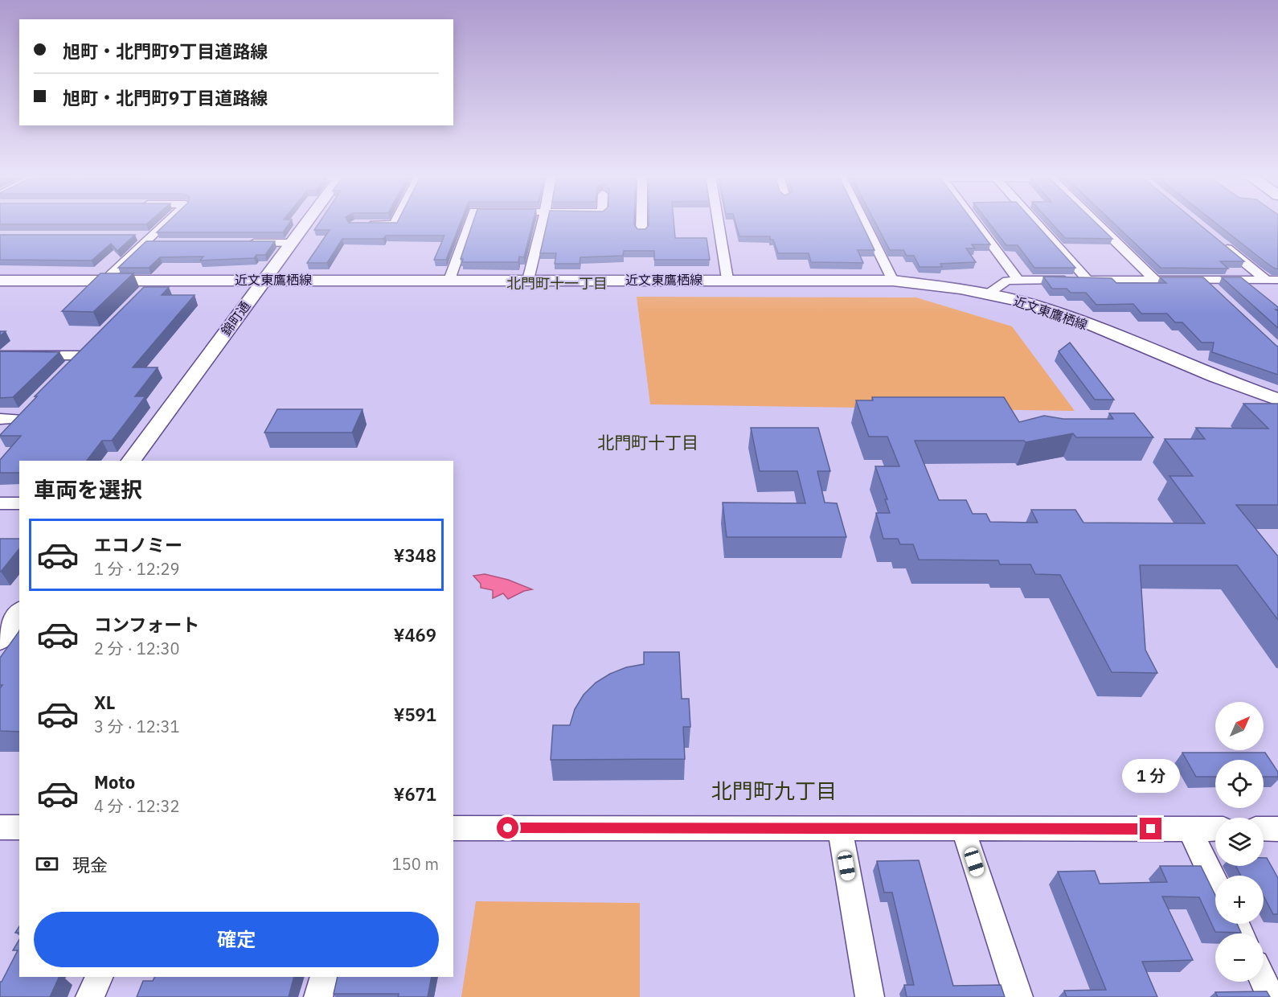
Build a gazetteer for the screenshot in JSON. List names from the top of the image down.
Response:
{
  "streets": {
    "street": ["近文東鷹栖線", "錦町通"]
  },
  "crossings": [
    ["近文東鷹栖線", "錦町通"]
  ],
  "districts": ["北門町十一丁目", "北門町十丁目", "北門町九丁目"],
  "north": "top right",
  "page": {
    "banner": ["旭町・北門町9丁目道路線", "旭町・北門町9丁目道路線"],
    "heading": "車両を選択",
    "list": [
      {
        "name": "エコノミー",
        "note": "1 分 · 12:29",
        "value": "¥348"
      },
      {
        "name": "コンフォート",
        "note": "2 分 · 12:30",
        "value": "¥469"
      },
      {
        "name": "XL",
        "note": "3 分 · 12:31",
        "value": "¥591"
      },
      {
        "name": "Moto",
        "note": "4 分 · 12:32",
        "value": "¥671"
      }
    ],
    "map_buttons": ["+", "−"],
    "bubble": "1 分",
    "pay": ["現金", "150 m"],
    "buttons": "確定"
  }
}
